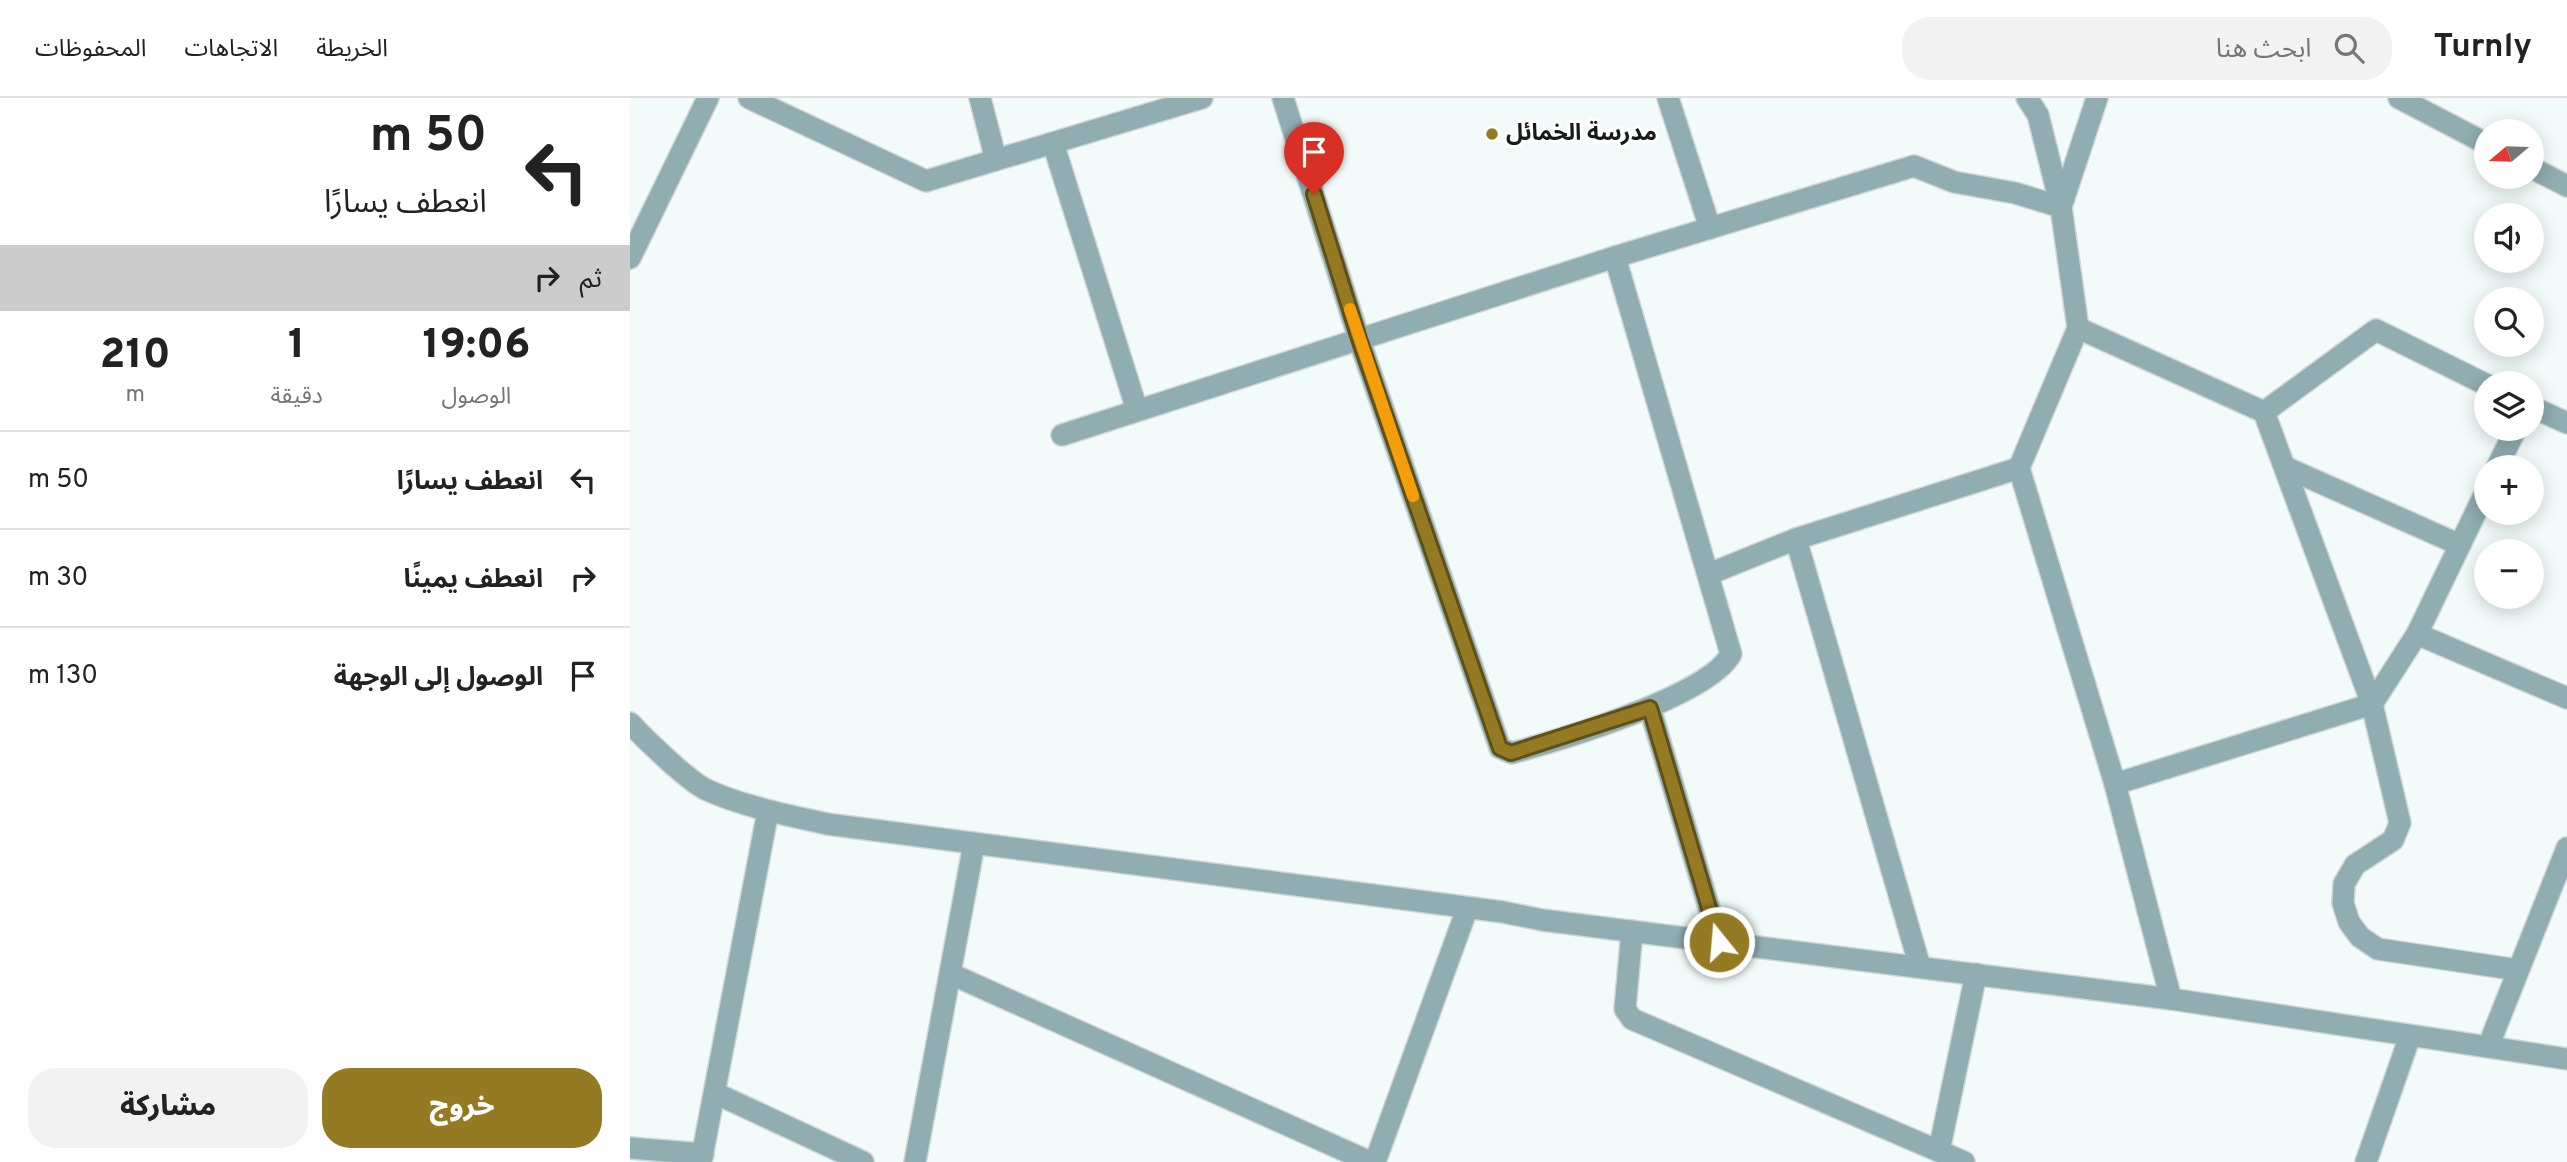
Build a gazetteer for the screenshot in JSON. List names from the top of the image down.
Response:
{
  "places": ["مدرسة الخمائل"],
  "north": "left",
  "page": {
    "header": "Turnly",
    "search": "ابحث هنا",
    "nav": ["الخريطة", "الاتجاهات", "المحفوظات"],
    "turn": ["50 m", "انعطف يسارًا"],
    "map_buttons": ["+", "−"],
    "then": "ثم",
    "eta": [
      "19:06",
      "الوصول",
      "1",
      "دقيقة",
      "210",
      "m"
    ],
    "list": [
      {
        "name": "انعطف يسارًا",
        "value": "50 m"
      },
      {
        "name": "انعطف يمينًا",
        "value": "30 m"
      },
      {
        "name": "الوصول إلى الوجهة",
        "value": "130 m"
      }
    ],
    "buttons": ["خروج", "مشاركة"]
  }
}
